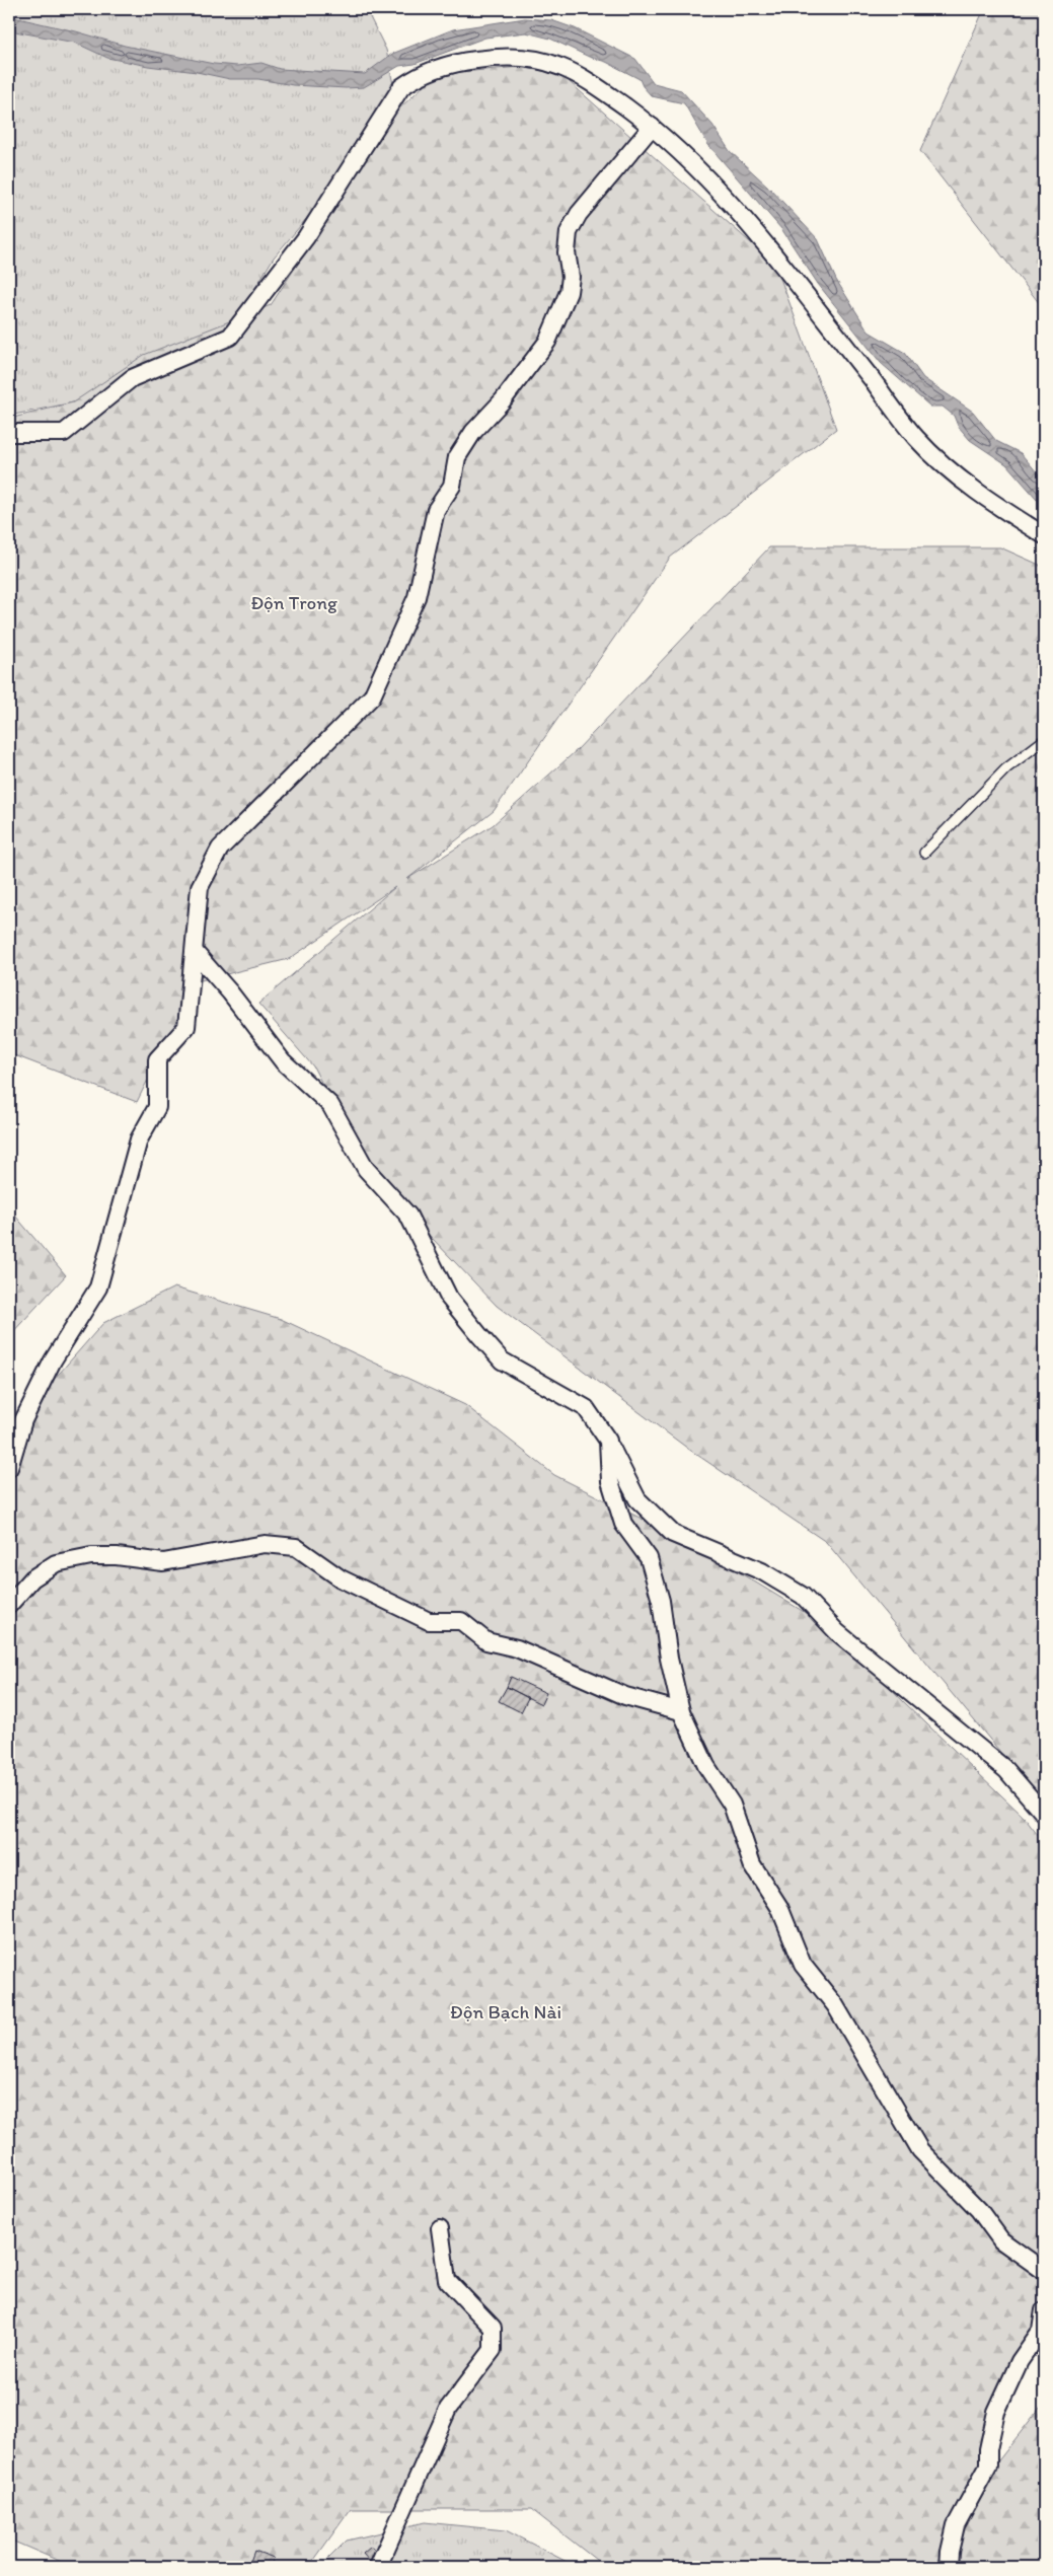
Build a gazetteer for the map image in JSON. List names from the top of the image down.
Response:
{
  "parks": ["Độn Trong", "Độn Bạch Nài"]
}
